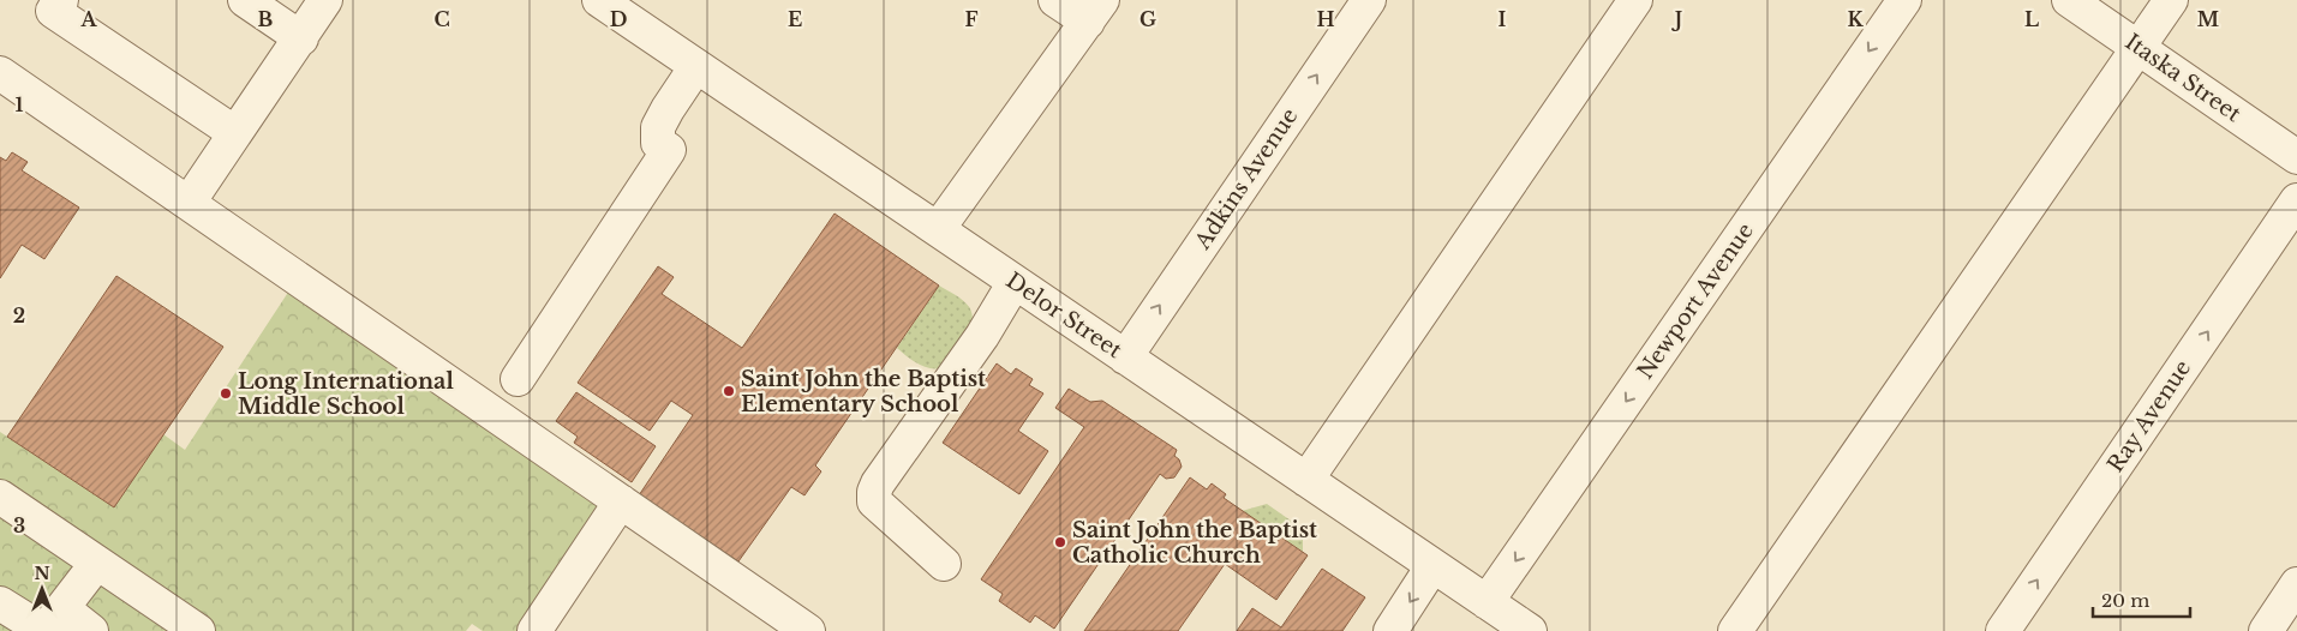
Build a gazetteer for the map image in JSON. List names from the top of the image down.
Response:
{
  "streets": {
    "street": [
      "Itaska Street",
      "Adkins Avenue",
      "Newport Avenue",
      "Delor Street",
      "Ray Avenue"
    ]
  },
  "crossings": [
    ["Adkins Avenue", "Delor Street"],
    ["Newport Avenue", "Delor Street"]
  ],
  "places": ["Saint John the Baptist Elementary School", "Long International Middle School", "Saint John the Baptist Catholic Church"],
  "scale_bar": "20 m",
  "north": "top",
  "grid": {
    "columns": [
      "A",
      "B",
      "C",
      "D",
      "E",
      "F",
      "G",
      "H",
      "I",
      "J",
      "K",
      "L",
      "M"
    ],
    "rows": ["1", "2", "3"]
  }
}
